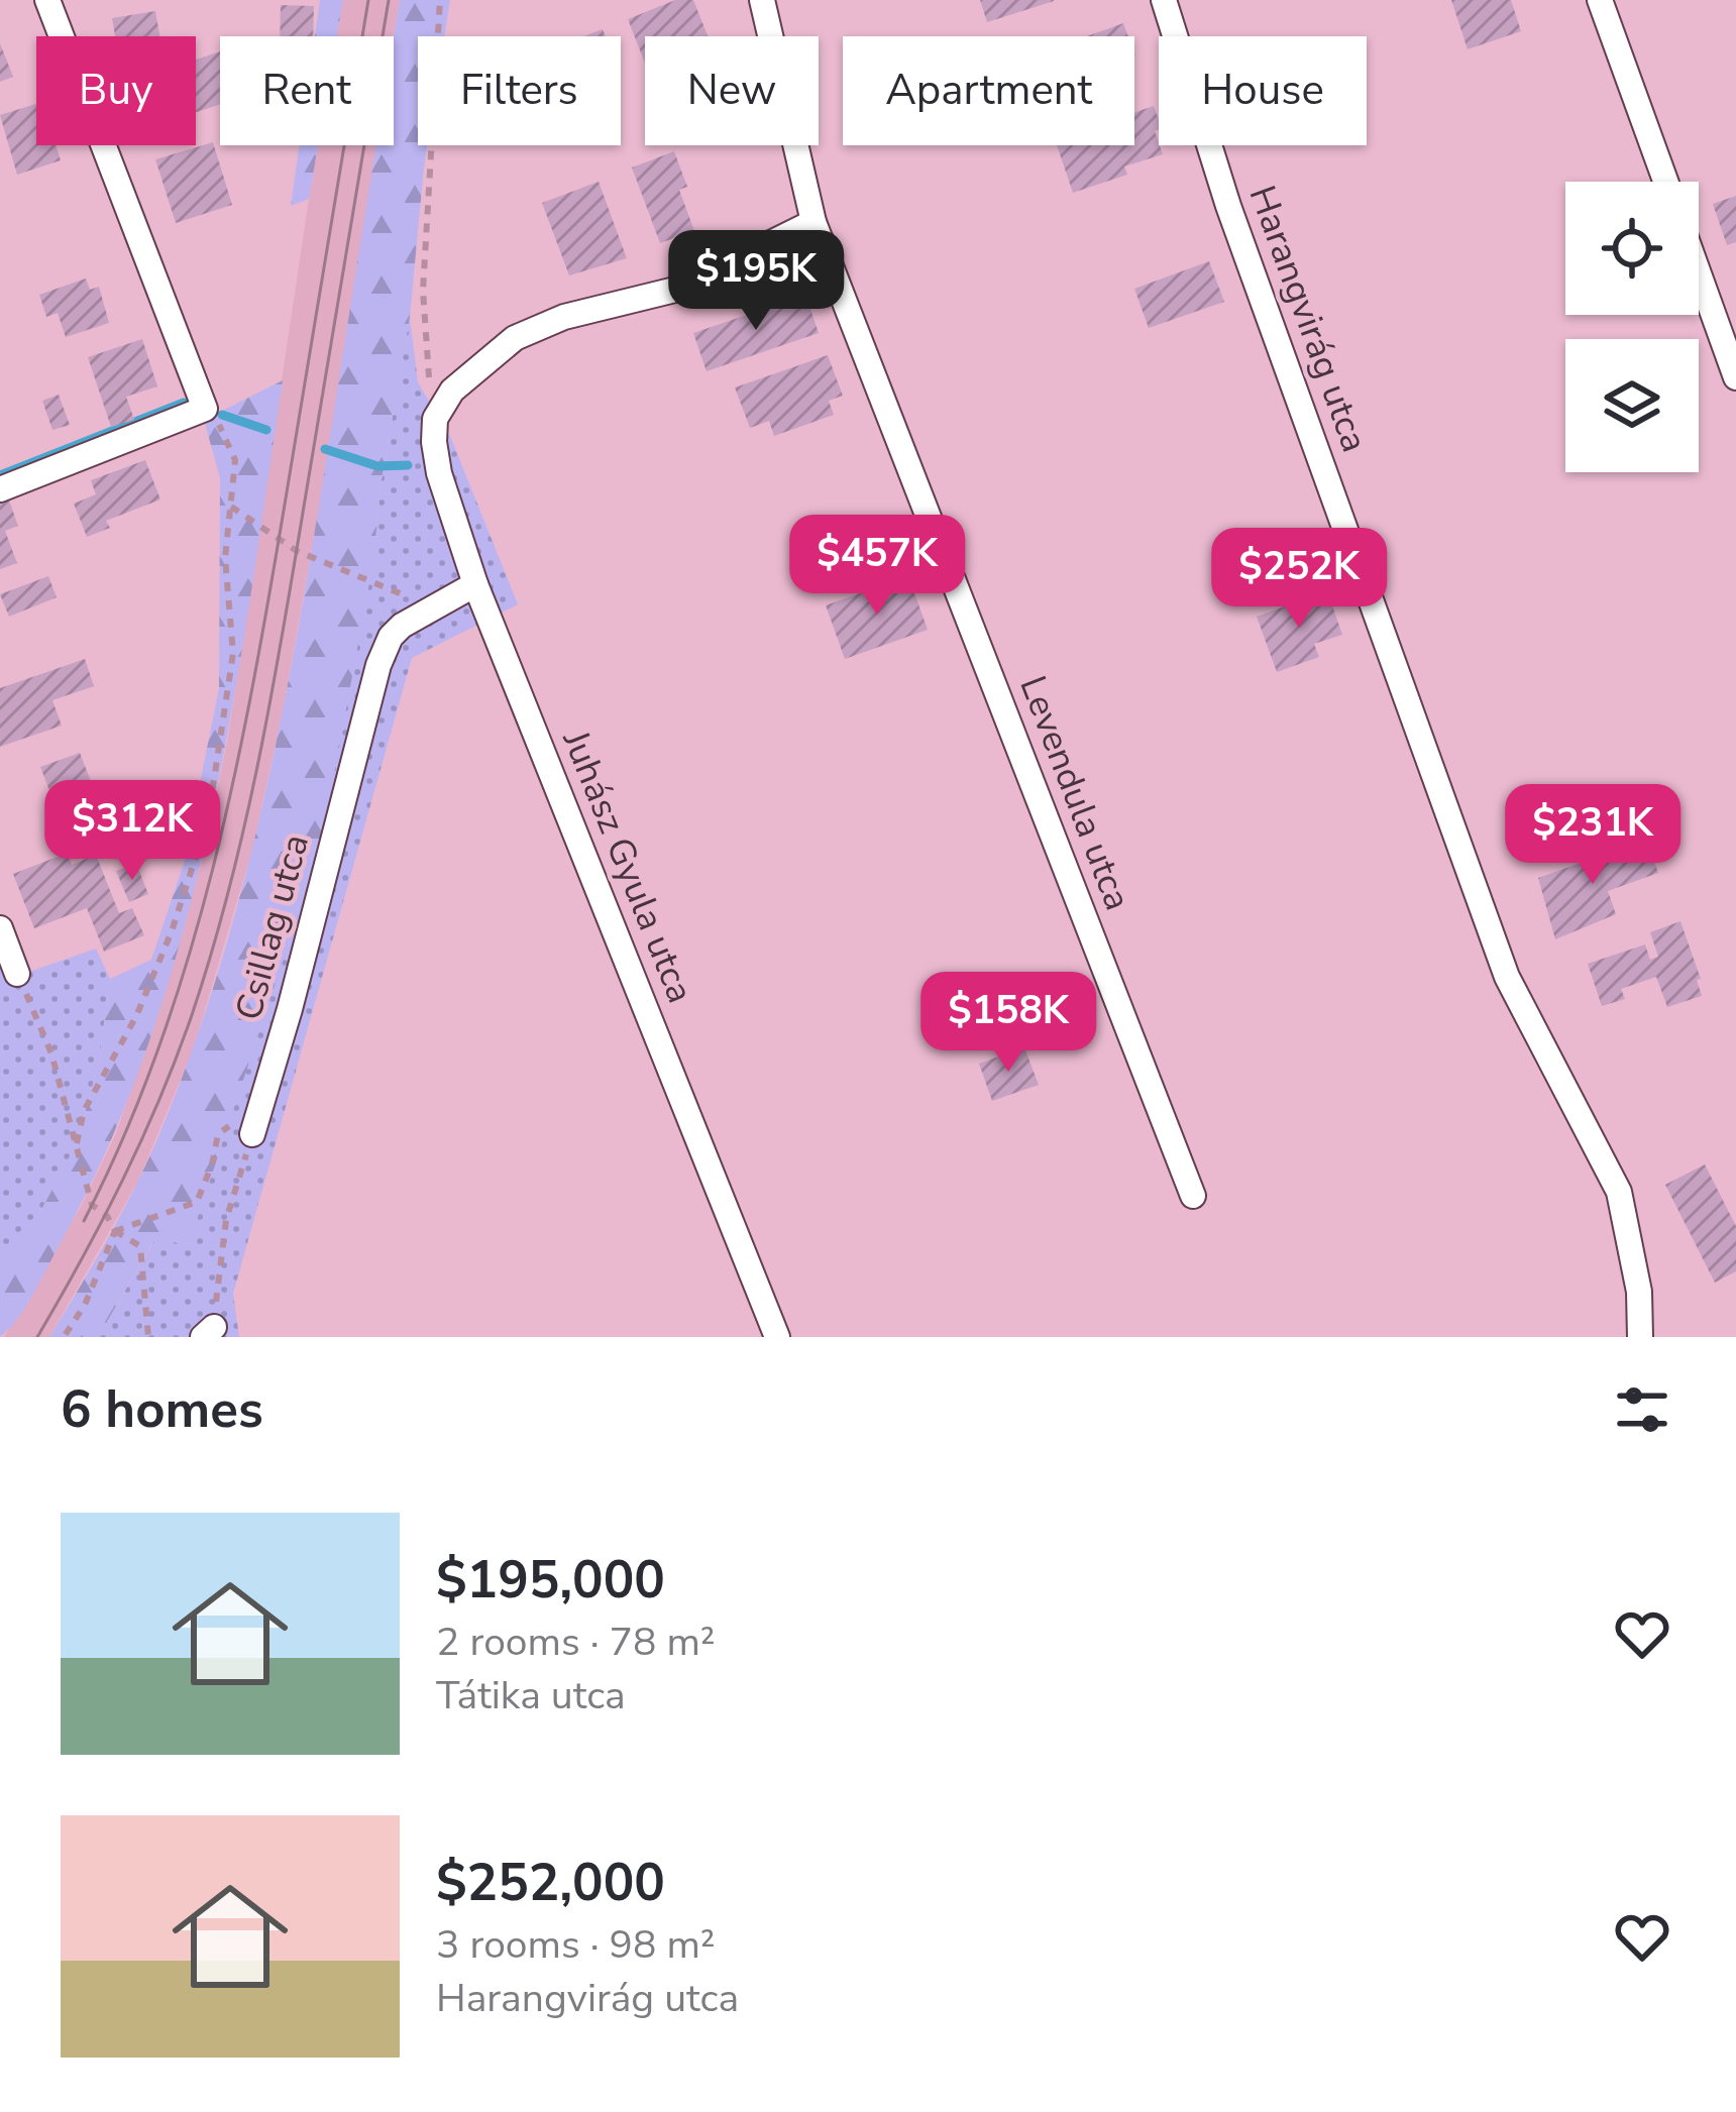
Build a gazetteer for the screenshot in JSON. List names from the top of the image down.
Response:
{
  "streets": {
    "street": [
      "Harangvirág utca",
      "Levendula utca",
      "Juhász Gyula utca",
      "Csillag utca"
    ]
  },
  "crossings": [
    ["Juhász Gyula utca", "Csillag utca"]
  ],
  "page": {
    "chip": [
      "Buy",
      "Rent",
      "Filters",
      "New",
      "Apartment",
      "House"
    ],
    "price": [
      "$195K",
      "$457K",
      "$252K",
      "$312K",
      "$231K",
      "$158K"
    ],
    "heading": "6 homes",
    "list": [
      {
        "name": "$195,000",
        "note": "2 rooms · 78 m² · Tátika utca"
      },
      {
        "name": "$252,000",
        "note": "3 rooms · 98 m² · Harangvirág utca"
      }
    ]
  }
}
